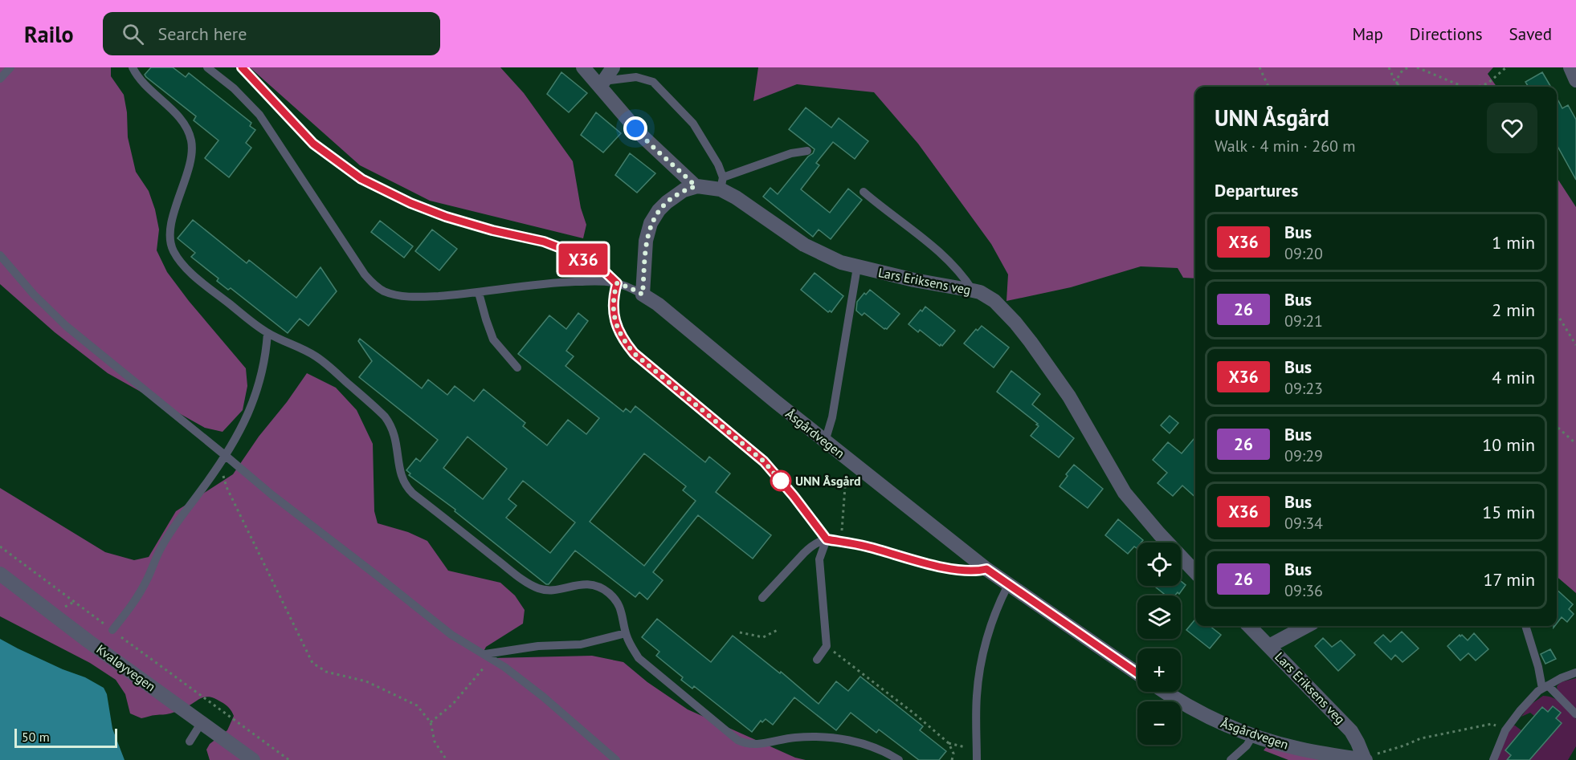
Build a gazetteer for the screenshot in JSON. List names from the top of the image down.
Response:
{
  "streets": {
    "street": ["Lars Eriksens veg", "Åsgårdvegen", "Kvaløyvegen"]
  },
  "crossings": [
    ["Lars Eriksens veg", "Åsgårdvegen"]
  ],
  "places": ["UNN Åsgård"],
  "lines": ["bus line X36"],
  "scale_bar": "50 m",
  "page": {
    "header": "Railo",
    "search": "Search here",
    "nav": ["Map", "Directions", "Saved"],
    "on_map": "X36",
    "heading": [
      ["UNN Åsgård", "Walk · 4 min · 260 m"],
      "Departures"
    ],
    "list": [
      {
        "mark": "X36",
        "name": "Bus",
        "note": "09:20",
        "value": "1 min"
      },
      {
        "mark": "26",
        "name": "Bus",
        "note": "09:21",
        "value": "2 min"
      },
      {
        "mark": "X36",
        "name": "Bus",
        "note": "09:23",
        "value": "4 min"
      },
      {
        "mark": "26",
        "name": "Bus",
        "note": "09:29",
        "value": "10 min"
      },
      {
        "mark": "X36",
        "name": "Bus",
        "note": "09:34",
        "value": "15 min"
      },
      {
        "mark": "26",
        "name": "Bus",
        "note": "09:36",
        "value": "17 min"
      }
    ],
    "map_buttons": ["+", "−"],
    "scale": "50 m"
  }
}
